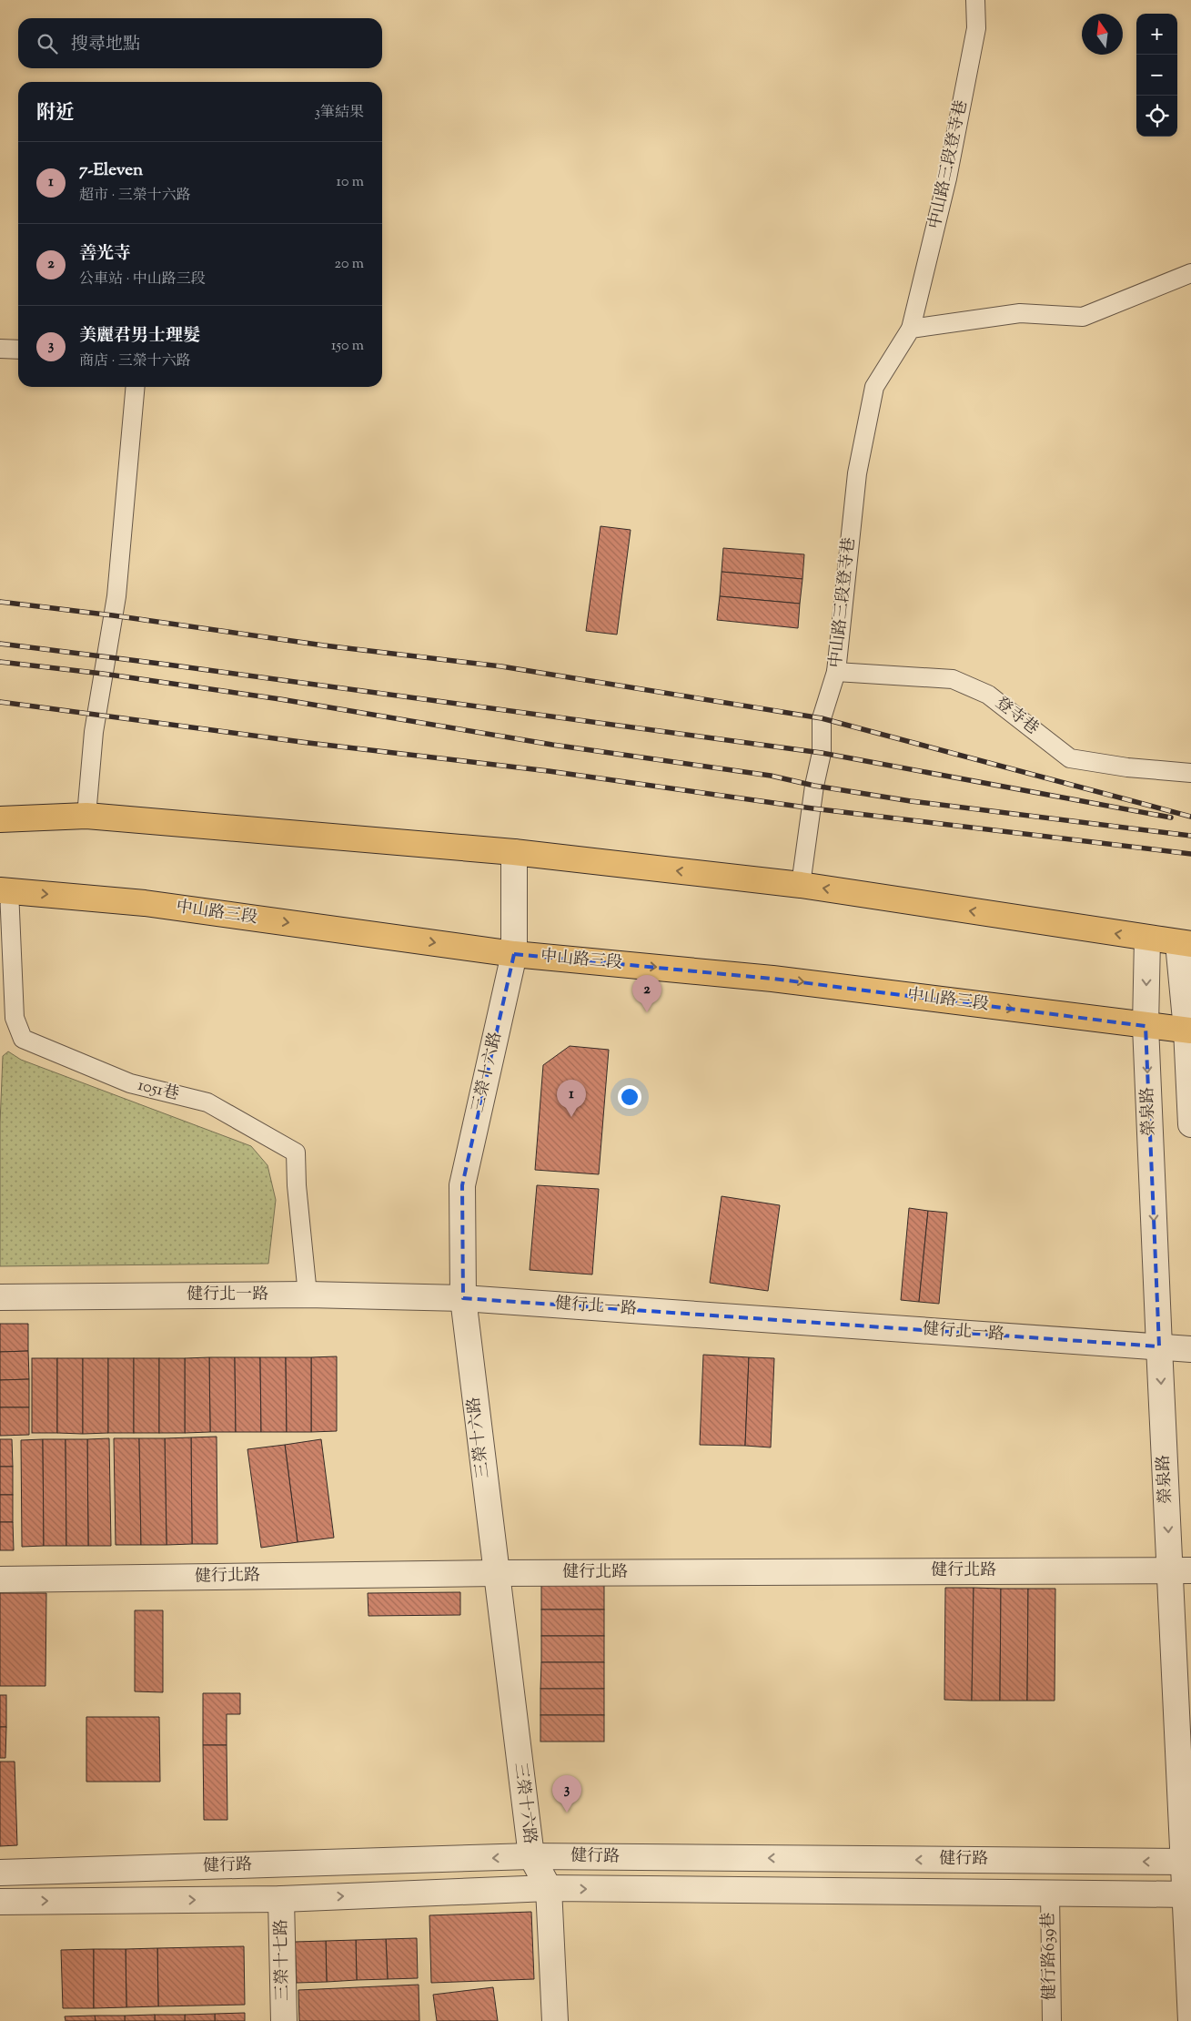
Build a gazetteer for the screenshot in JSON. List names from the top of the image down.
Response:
{
  "streets": {
    "main road": ["中山路三段"],
    "street": [
      "三榮十六路",
      "榮泉路",
      "健行北一路",
      "健行北路",
      "健行路",
      "三榮十七路"
    ],
    "lane": [
      "中山路三段登寺巷",
      "登寺巷",
      "1051巷",
      "健行路639巷"
    ]
  },
  "crossings": [
    ["中山路三段登寺巷", "登寺巷"],
    ["中山路三段", "三榮十六路"],
    ["中山路三段", "1051巷"],
    ["中山路三段", "榮泉路"],
    ["三榮十六路", "健行北一路"],
    ["三榮十六路", "健行北路"],
    ["三榮十六路", "健行路"],
    ["1051巷", "健行北一路"],
    ["榮泉路", "健行北一路"],
    ["榮泉路", "健行北路"],
    ["榮泉路", "健行路"],
    ["健行路", "健行路639巷"],
    ["健行路", "三榮十七路"]
  ],
  "one_way": ["榮泉路"],
  "north": "top",
  "page": {
    "map_buttons": ["+", "−"],
    "search": "搜尋地點",
    "heading": ["附近", "3筆結果"],
    "list": [
      {
        "mark": "1",
        "name": "7-Eleven",
        "note": "超市 · 三榮十六路",
        "value": "10 m"
      },
      {
        "mark": "2",
        "name": "善光寺",
        "note": "公車站 · 中山路三段",
        "value": "20 m"
      },
      {
        "mark": "3",
        "name": "美麗君男士理髮",
        "note": "商店 · 三榮十六路",
        "value": "150 m"
      }
    ],
    "pins": ["2", "1", "3"]
  }
}
